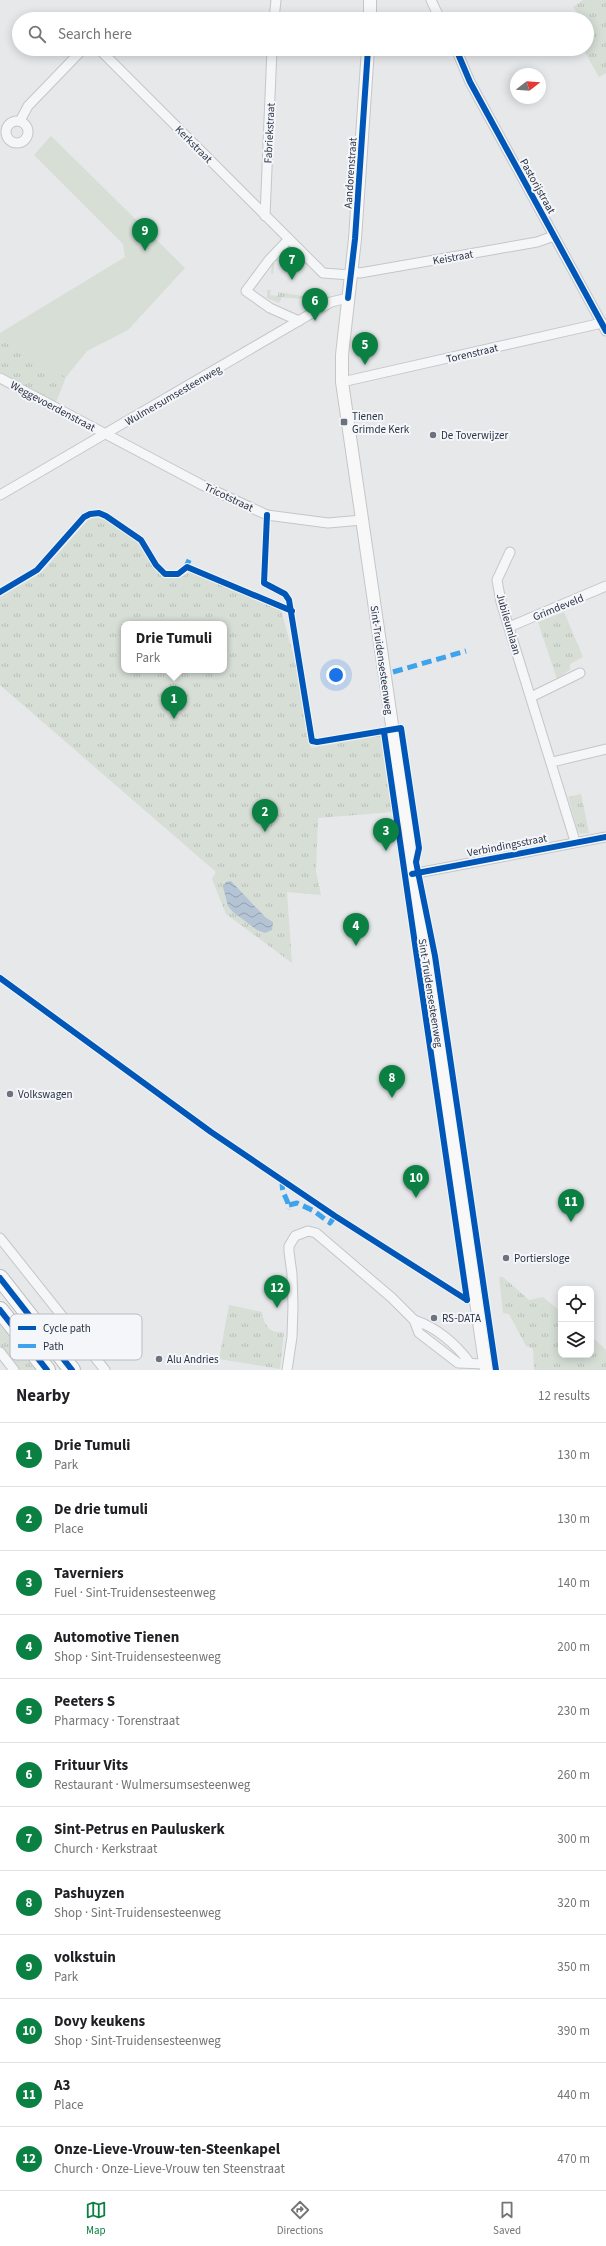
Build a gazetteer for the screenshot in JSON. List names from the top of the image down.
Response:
{
  "streets": {
    "main road": ["Aandorenstraat", "Sint-Truidensesteenweg"],
    "street": [
      "Fabriekstraat",
      "Kerkstraat",
      "Pastorijstraat",
      "Keistraat",
      "Torenstraat",
      "Wulmersumsesteenweg",
      "Weggevoerdenstraat",
      "Tricotstraat",
      "Grimdeveld",
      "Jubileumlaan",
      "Verbindingsstraat"
    ]
  },
  "crossings": [
    ["Fabriekstraat", "Kerkstraat"],
    ["Kerkstraat", "Aandorenstraat"],
    ["Kerkstraat", "Keistraat"],
    ["Aandorenstraat", "Keistraat"],
    ["Aandorenstraat", "Wulmersumsesteenweg"],
    ["Aandorenstraat", "Sint-Truidensesteenweg"],
    ["Pastorijstraat", "Keistraat"],
    ["Pastorijstraat", "Torenstraat"],
    ["Torenstraat", "Sint-Truidensesteenweg"],
    ["Wulmersumsesteenweg", "Weggevoerdenstraat"],
    ["Wulmersumsesteenweg", "Tricotstraat"],
    ["Wulmersumsesteenweg", "Sint-Truidensesteenweg"],
    ["Weggevoerdenstraat", "Tricotstraat"],
    ["Tricotstraat", "Sint-Truidensesteenweg"],
    ["Grimdeveld", "Jubileumlaan"],
    ["Jubileumlaan", "Verbindingsstraat"],
    ["Sint-Truidensesteenweg", "Verbindingsstraat"]
  ],
  "places": {
    "transit": ["Tienen Grimde Kerk"],
    "other": [
      "De Toverwijzer",
      "Volkswagen",
      "Portiersloge",
      "RS-DATA",
      "Alu Andries"
    ]
  },
  "legend": ["Cycle path", "Path"],
  "north": "right",
  "page": {
    "search": "Search here",
    "pins": [
      "9",
      "7",
      "6",
      "5",
      "1",
      "2",
      "3",
      "4",
      "8",
      "10",
      "11",
      "12"
    ],
    "popup": ["Drie Tumuli", "Park"],
    "heading": ["Nearby", "12 results"],
    "list": [
      {
        "mark": "1",
        "name": "Drie Tumuli",
        "note": "Park",
        "value": "130 m"
      },
      {
        "mark": "2",
        "name": "De drie tumuli",
        "note": "Place",
        "value": "130 m"
      },
      {
        "mark": "3",
        "name": "Taverniers",
        "note": "Fuel · Sint-Truidensesteenweg",
        "value": "140 m"
      },
      {
        "mark": "4",
        "name": "Automotive Tienen",
        "note": "Shop · Sint-Truidensesteenweg",
        "value": "200 m"
      },
      {
        "mark": "5",
        "name": "Peeters S",
        "note": "Pharmacy · Torenstraat",
        "value": "230 m"
      },
      {
        "mark": "6",
        "name": "Frituur Vits",
        "note": "Restaurant · Wulmersumsesteenweg",
        "value": "260 m"
      },
      {
        "mark": "7",
        "name": "Sint-Petrus en Pauluskerk",
        "note": "Church · Kerkstraat",
        "value": "300 m"
      },
      {
        "mark": "8",
        "name": "Pashuyzen",
        "note": "Shop · Sint-Truidensesteenweg",
        "value": "320 m"
      },
      {
        "mark": "9",
        "name": "volkstuin",
        "note": "Park",
        "value": "350 m"
      },
      {
        "mark": "10",
        "name": "Dovy keukens",
        "note": "Shop · Sint-Truidensesteenweg",
        "value": "390 m"
      },
      {
        "mark": "11",
        "name": "A3",
        "note": "Place",
        "value": "440 m"
      },
      {
        "mark": "12",
        "name": "Onze-Lieve-Vrouw-ten-Steenkapel",
        "note": "Church · Onze-Lieve-Vrouw ten Steenstraat",
        "value": "470 m"
      }
    ],
    "nav": ["Map", "Directions", "Saved"]
  }
}
